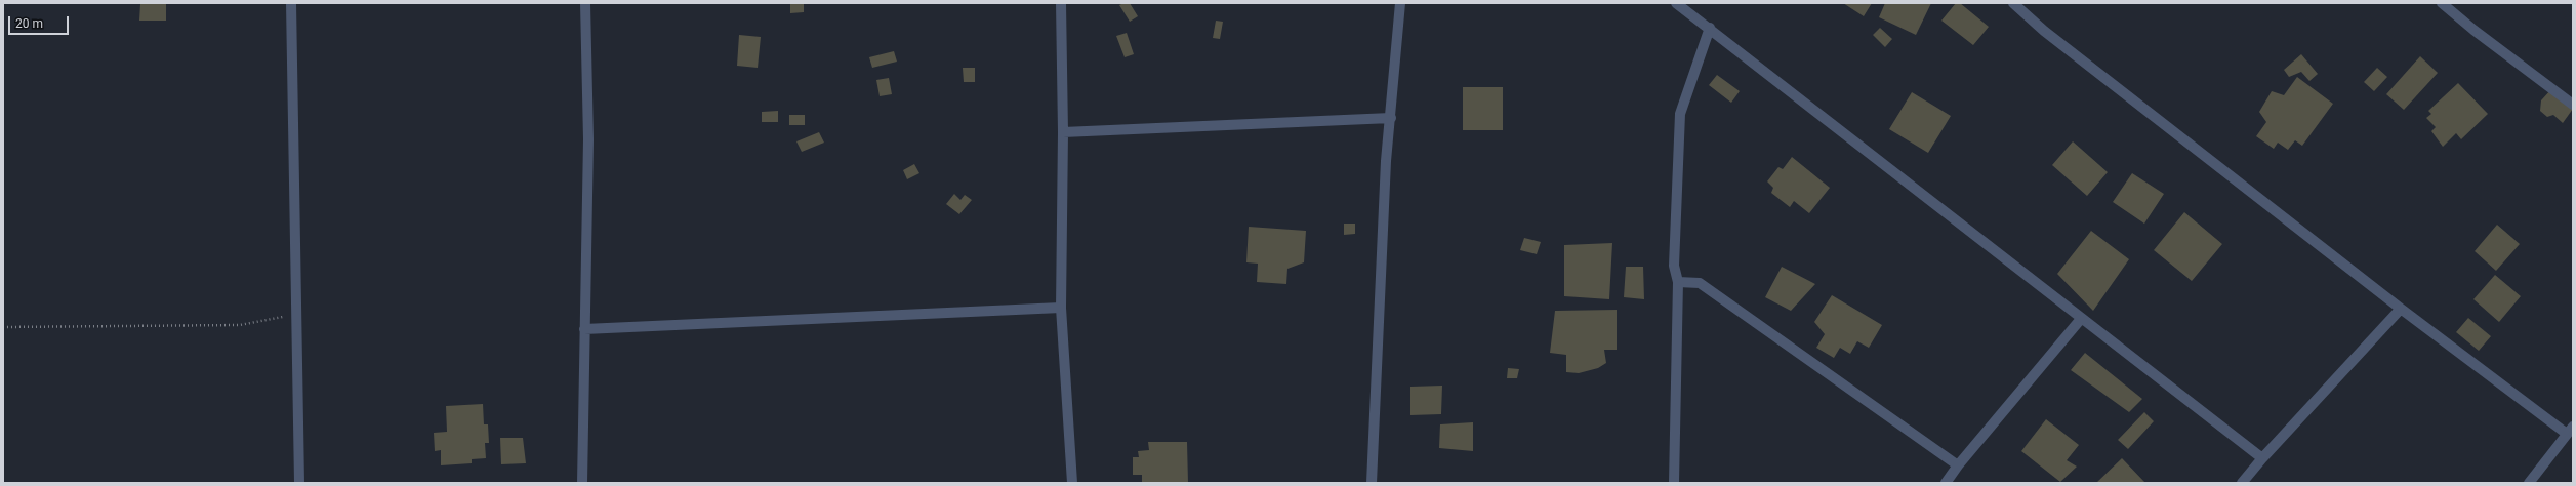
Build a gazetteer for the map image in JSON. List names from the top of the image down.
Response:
{
  "scale_bar": "20 m"
}
